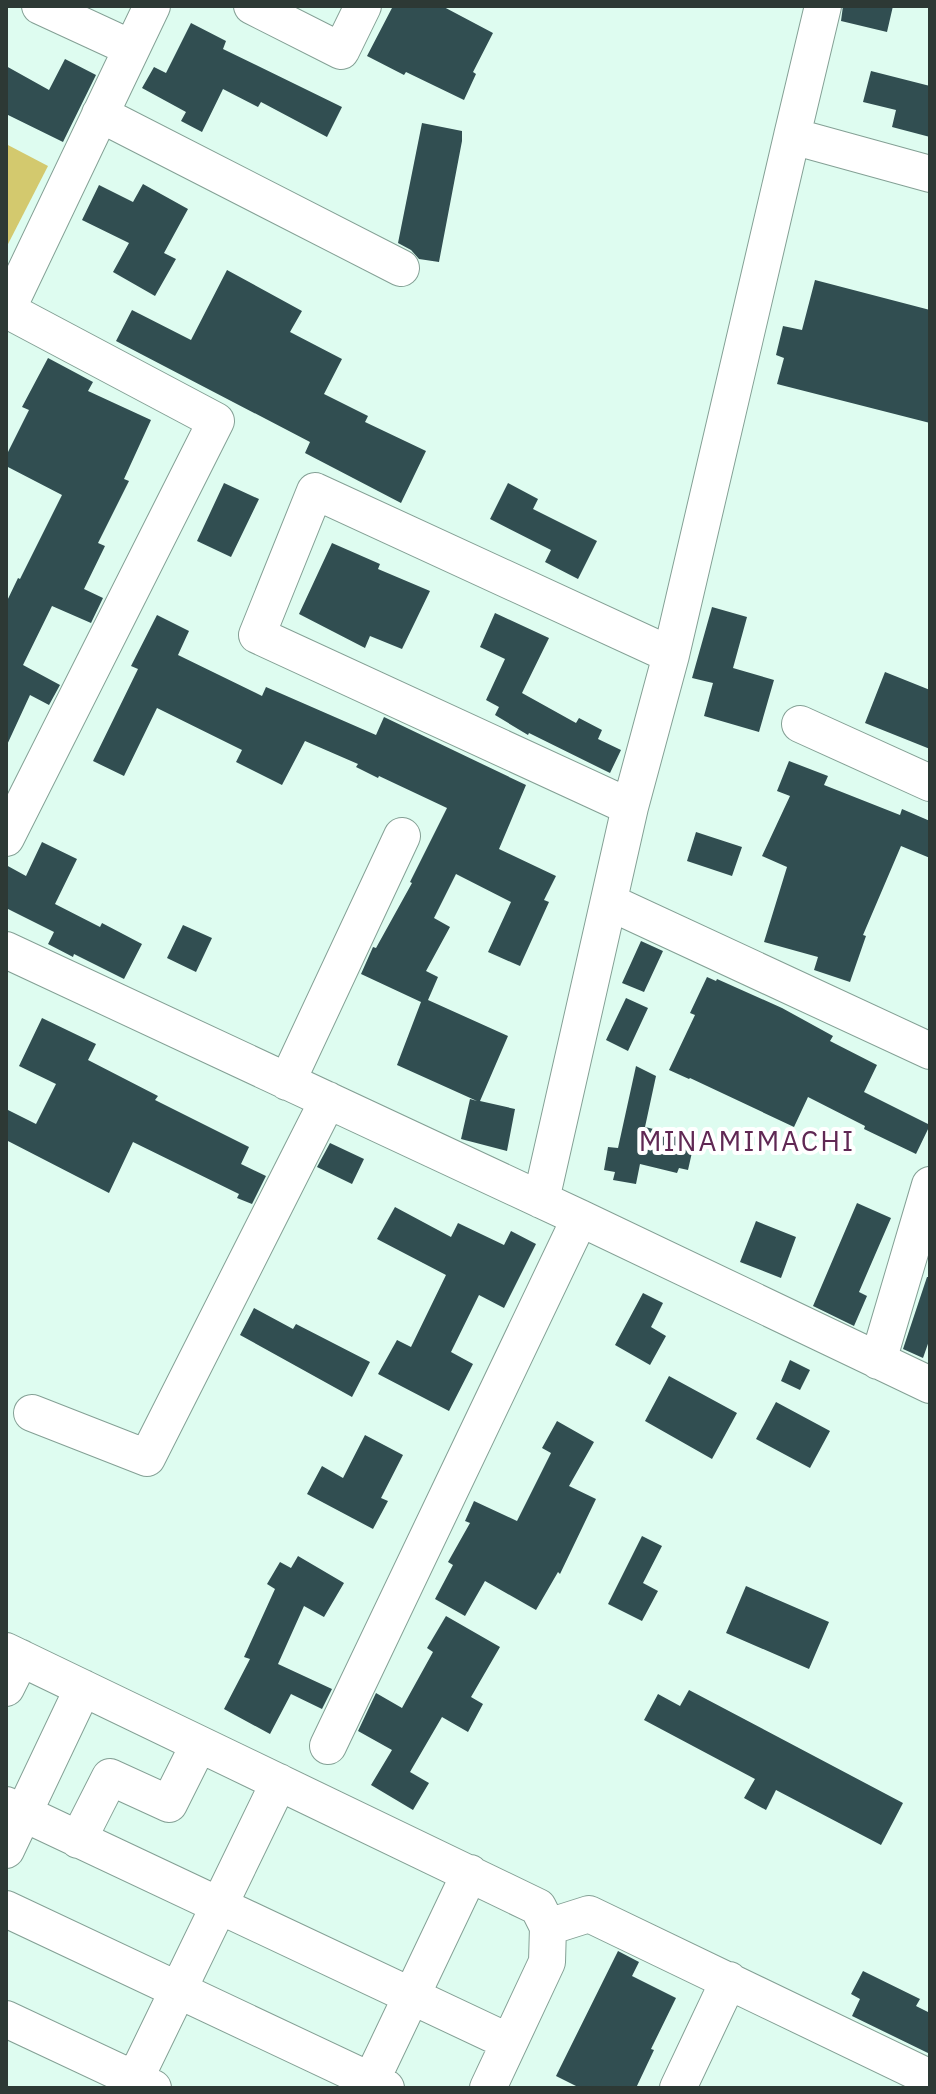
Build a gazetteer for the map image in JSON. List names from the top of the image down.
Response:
{
  "districts": ["MINAMIMACHI"]
}
